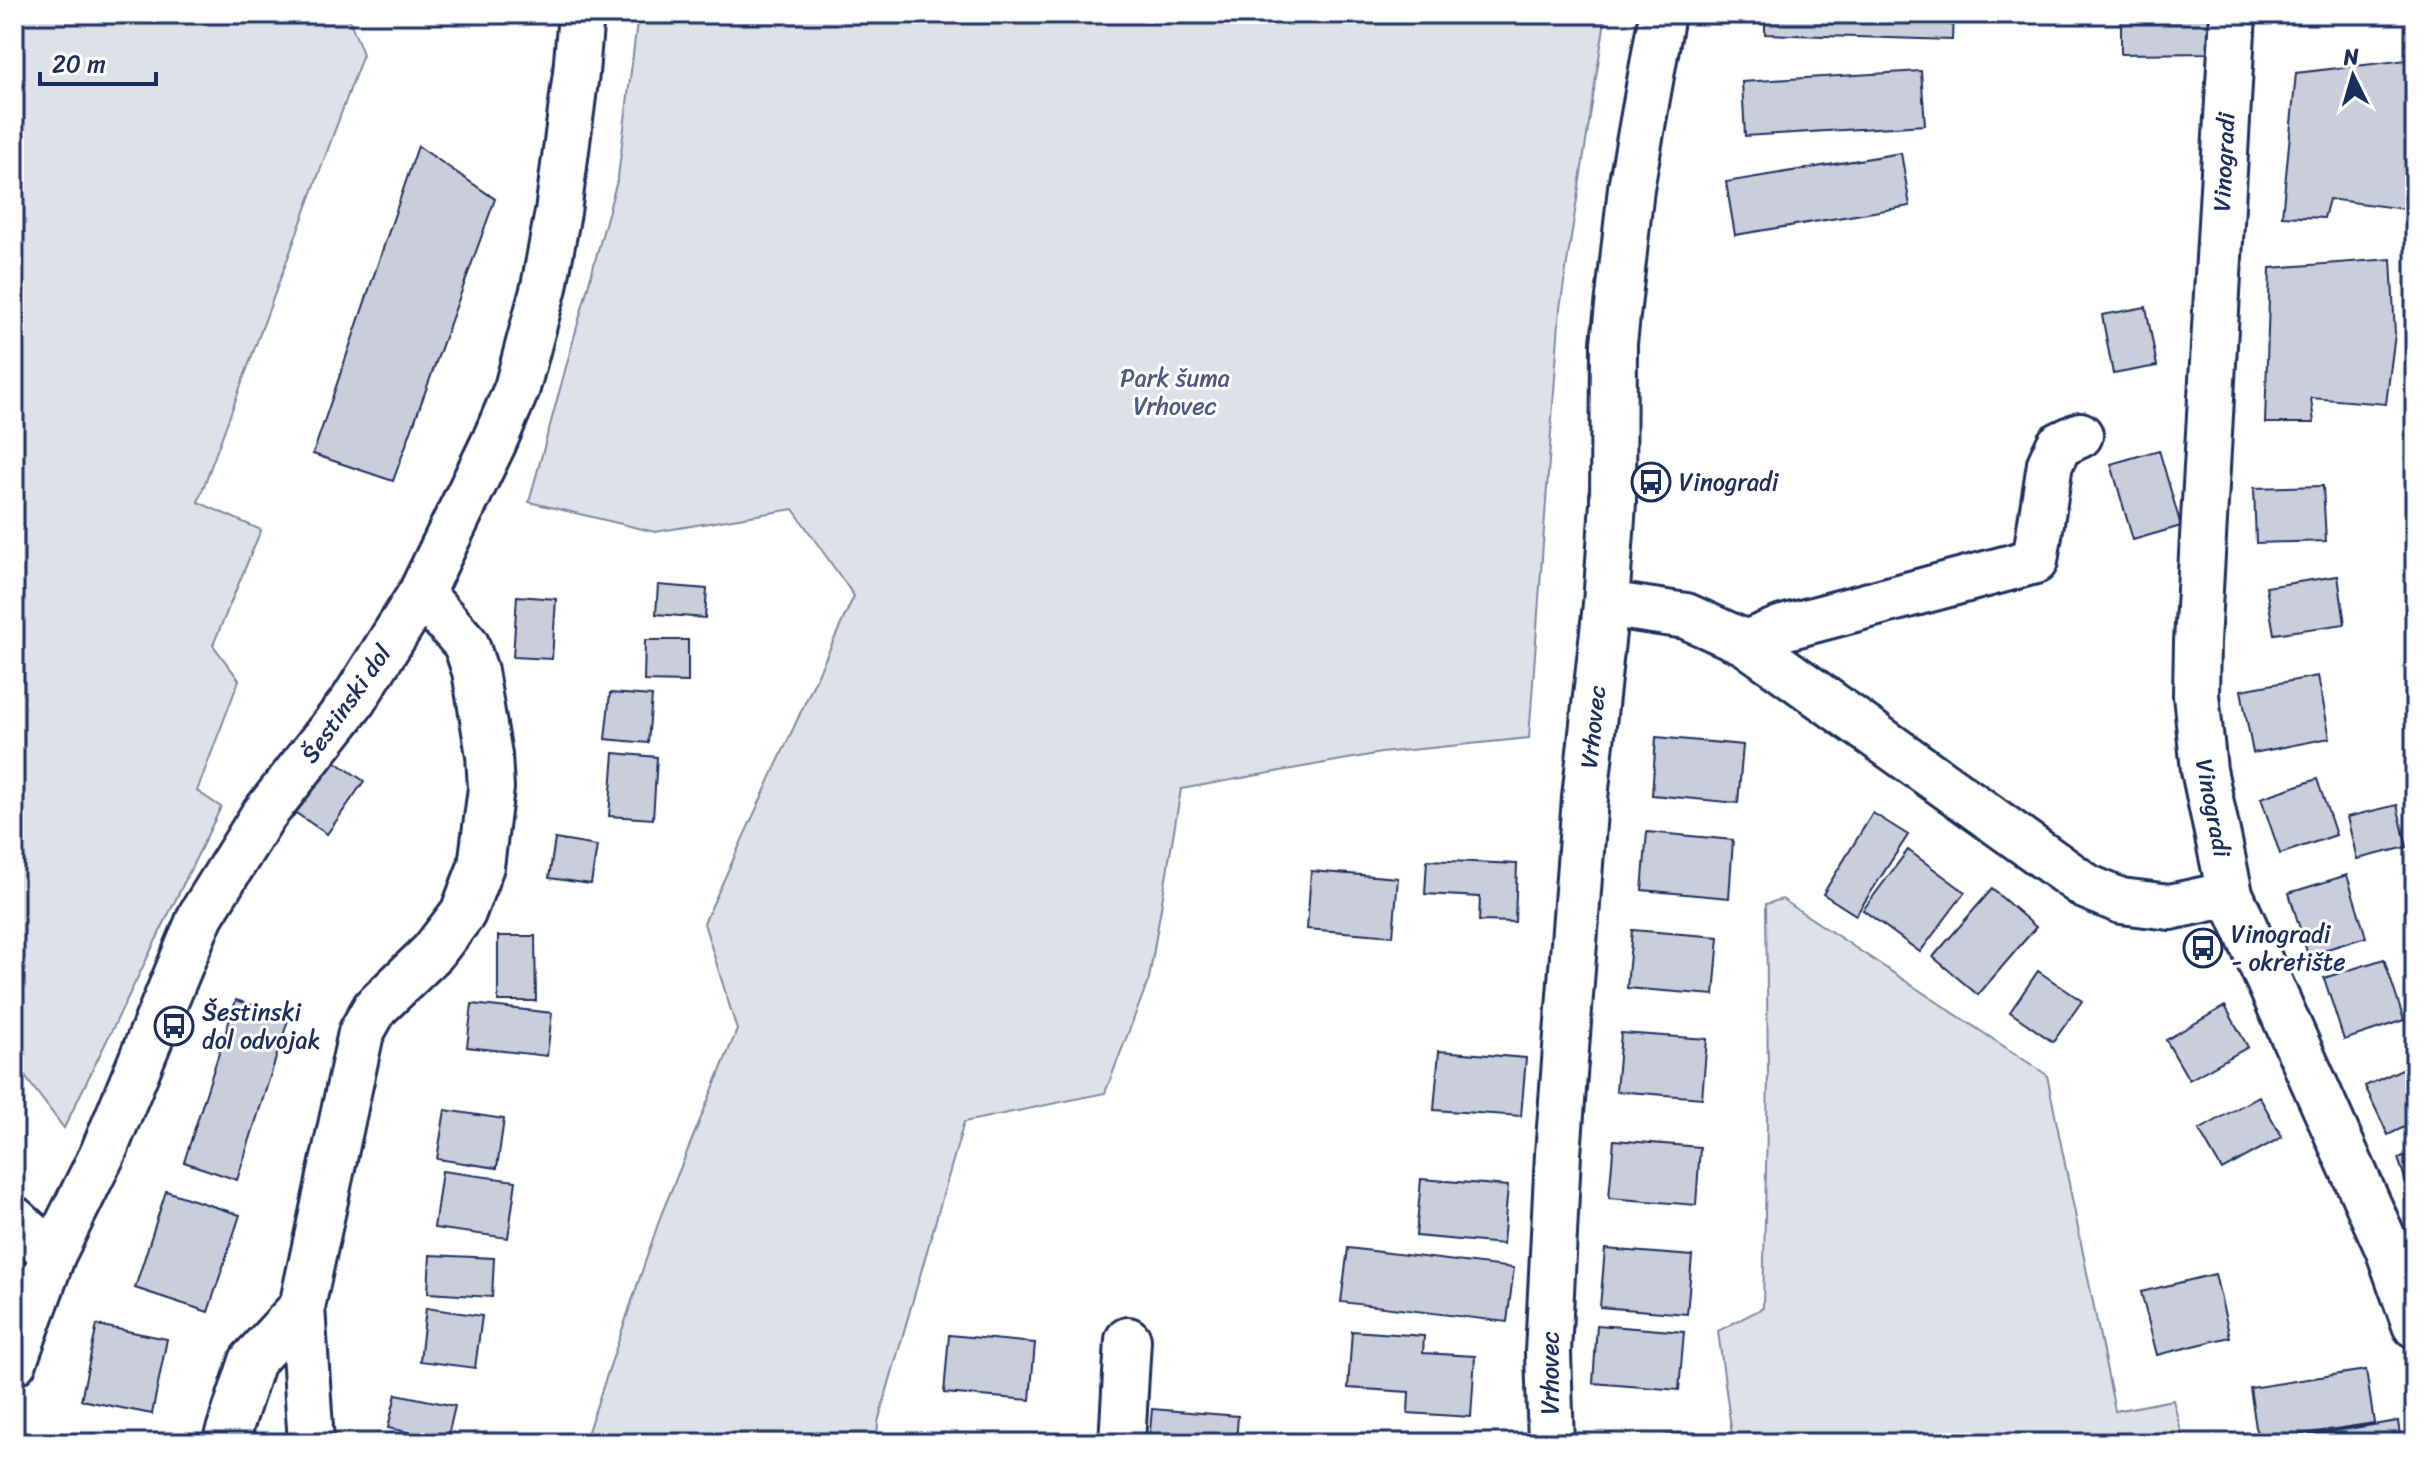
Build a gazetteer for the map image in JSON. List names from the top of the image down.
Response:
{
  "streets": {
    "street": ["Vinogradi", "Šestinski dol", "Vrhovec"]
  },
  "parks": ["Park šuma Vrhovec"],
  "places": {
    "bus stop": ["Vinogradi", "Vinogradi - okretište", "Šestinski dol odvojak"]
  },
  "scale_bar": "20 m",
  "north": "top"
}
